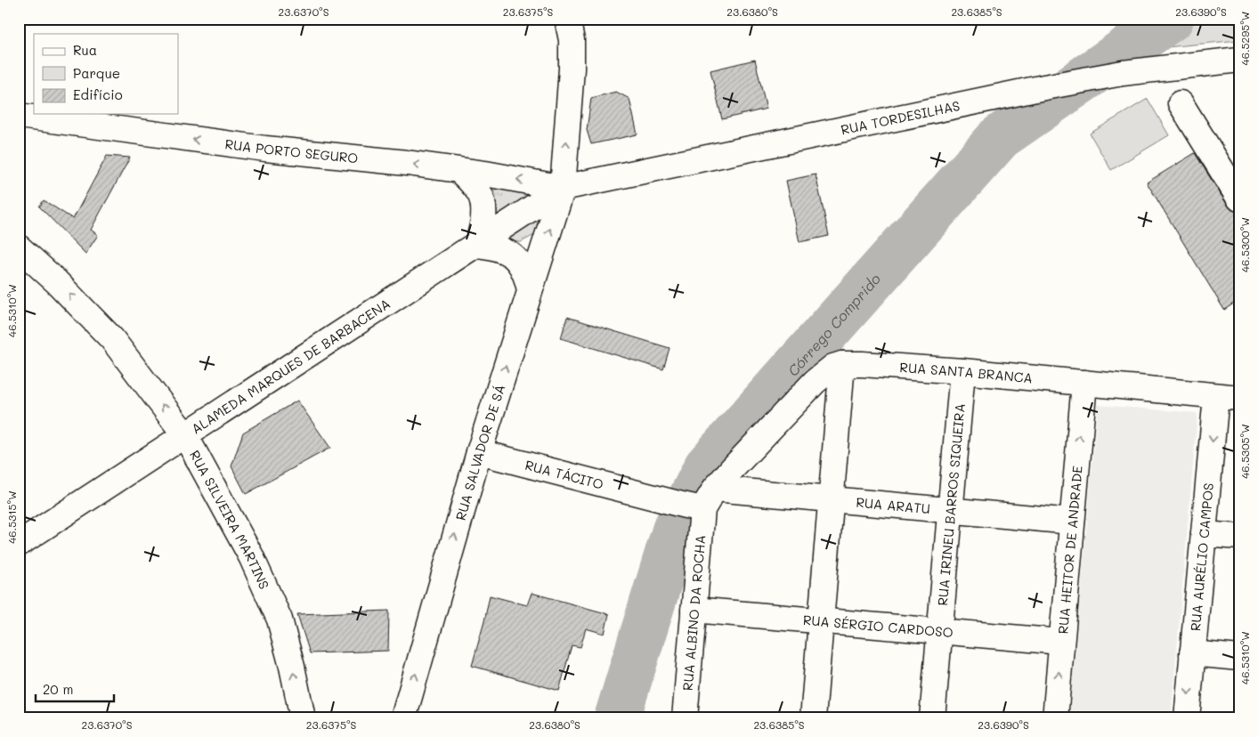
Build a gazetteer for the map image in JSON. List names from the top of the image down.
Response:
{
  "streets": {
    "street": [
      "RUA TORDESILHAS",
      "RUA PORTO SEGURO",
      "ALAMEDA MARQUES DE BARBACENA",
      "RUA SANTA BRANCA",
      "RUA SALVADOR DE SÁ",
      "RUA TÁCITO",
      "RUA ARATU",
      "RUA IRINEU BARROS SIQUEIRA",
      "RUA SILVEIRA MARTINS",
      "RUA HEITOR DE ANDRADE",
      "RUA AURÉLIO CAMPOS",
      "RUA ALBINO DA ROCHA",
      "RUA SÉRGIO CARDOSO"
    ]
  },
  "crossings": [
    ["RUA TORDESILHAS", "RUA PORTO SEGURO"],
    ["RUA TORDESILHAS", "ALAMEDA MARQUES DE BARBACENA"],
    ["RUA TORDESILHAS", "RUA SALVADOR DE SÁ"],
    ["RUA PORTO SEGURO", "ALAMEDA MARQUES DE BARBACENA"],
    ["RUA PORTO SEGURO", "RUA SALVADOR DE SÁ"],
    ["ALAMEDA MARQUES DE BARBACENA", "RUA SALVADOR DE SÁ"],
    ["ALAMEDA MARQUES DE BARBACENA", "RUA SILVEIRA MARTINS"],
    ["RUA SANTA BRANCA", "RUA TÁCITO"],
    ["RUA SANTA BRANCA", "RUA ARATU"],
    ["RUA SANTA BRANCA", "RUA IRINEU BARROS SIQUEIRA"],
    ["RUA SANTA BRANCA", "RUA HEITOR DE ANDRADE"],
    ["RUA SANTA BRANCA", "RUA AURÉLIO CAMPOS"],
    ["RUA SANTA BRANCA", "RUA ALBINO DA ROCHA"],
    ["RUA SALVADOR DE SÁ", "RUA TÁCITO"],
    ["RUA TÁCITO", "RUA ALBINO DA ROCHA"],
    ["RUA ARATU", "RUA IRINEU BARROS SIQUEIRA"],
    ["RUA ARATU", "RUA HEITOR DE ANDRADE"],
    ["RUA IRINEU BARROS SIQUEIRA", "RUA SÉRGIO CARDOSO"],
    ["RUA HEITOR DE ANDRADE", "RUA SÉRGIO CARDOSO"],
    ["RUA ALBINO DA ROCHA", "RUA SÉRGIO CARDOSO"]
  ],
  "one_way": [
    "RUA PORTO SEGURO",
    "RUA SALVADOR DE SÁ",
    "RUA SILVEIRA MARTINS",
    "RUA HEITOR DE ANDRADE",
    "RUA AURÉLIO CAMPOS"
  ],
  "water": ["Córrego Comprido"],
  "legend": ["Rua", "Parque", "Edifício"],
  "scale_bar": "20 m",
  "coordinates": [
    "23.6370°S",
    "23.6375°S",
    "23.6380°S",
    "23.6385°S",
    "23.6390°S",
    "46.5295°W",
    "46.5300°W",
    "46.5310°W",
    "46.5305°W",
    "46.5315°W"
  ]
}
